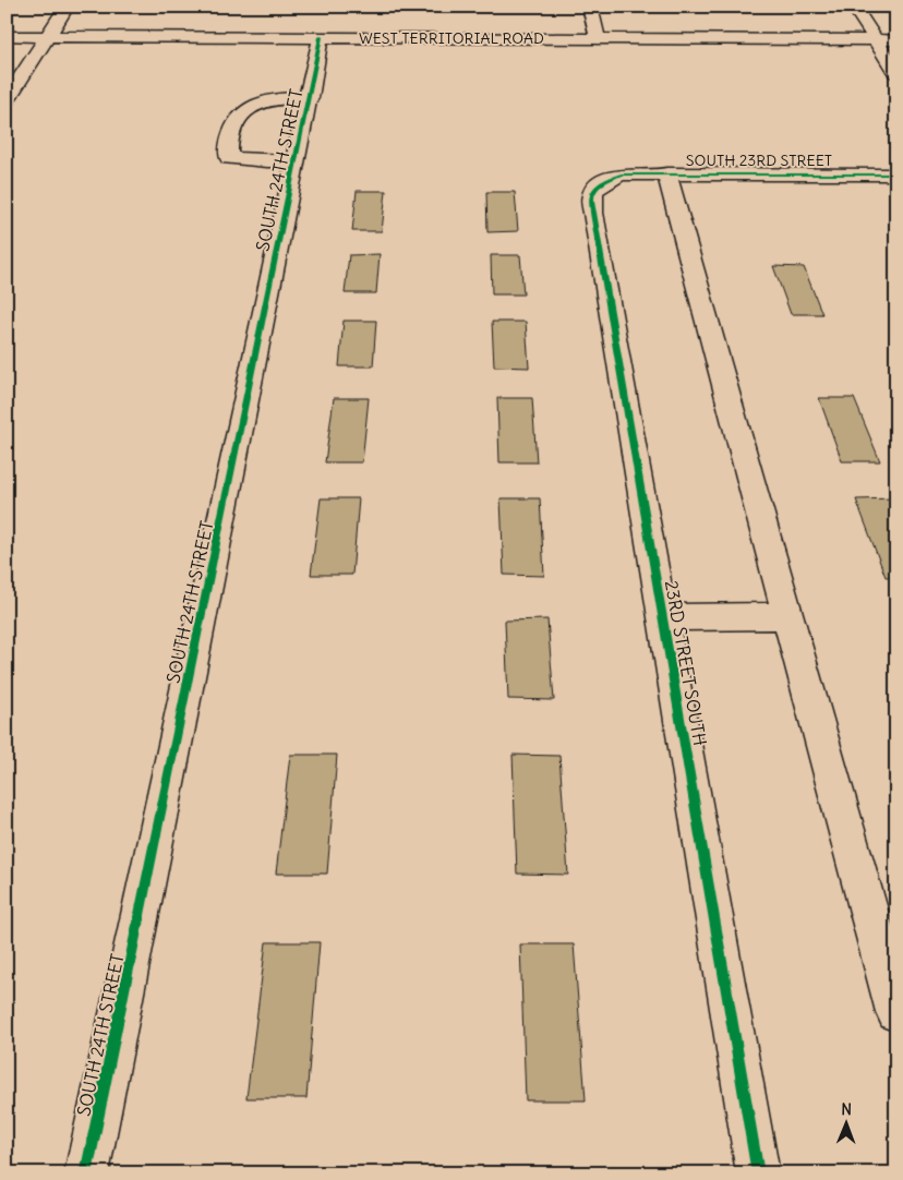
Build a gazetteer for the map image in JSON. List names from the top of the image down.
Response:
{
  "streets": {
    "street": [
      "WEST TERRITORIAL ROAD",
      "SOUTH 23RD STREET",
      "SOUTH 24TH STREET",
      "23RD STREET SOUTH"
    ]
  },
  "crossings": [
    ["WEST TERRITORIAL ROAD", "SOUTH 24TH STREET"],
    ["SOUTH 23RD STREET", "23RD STREET SOUTH"]
  ],
  "north": "top"
}
